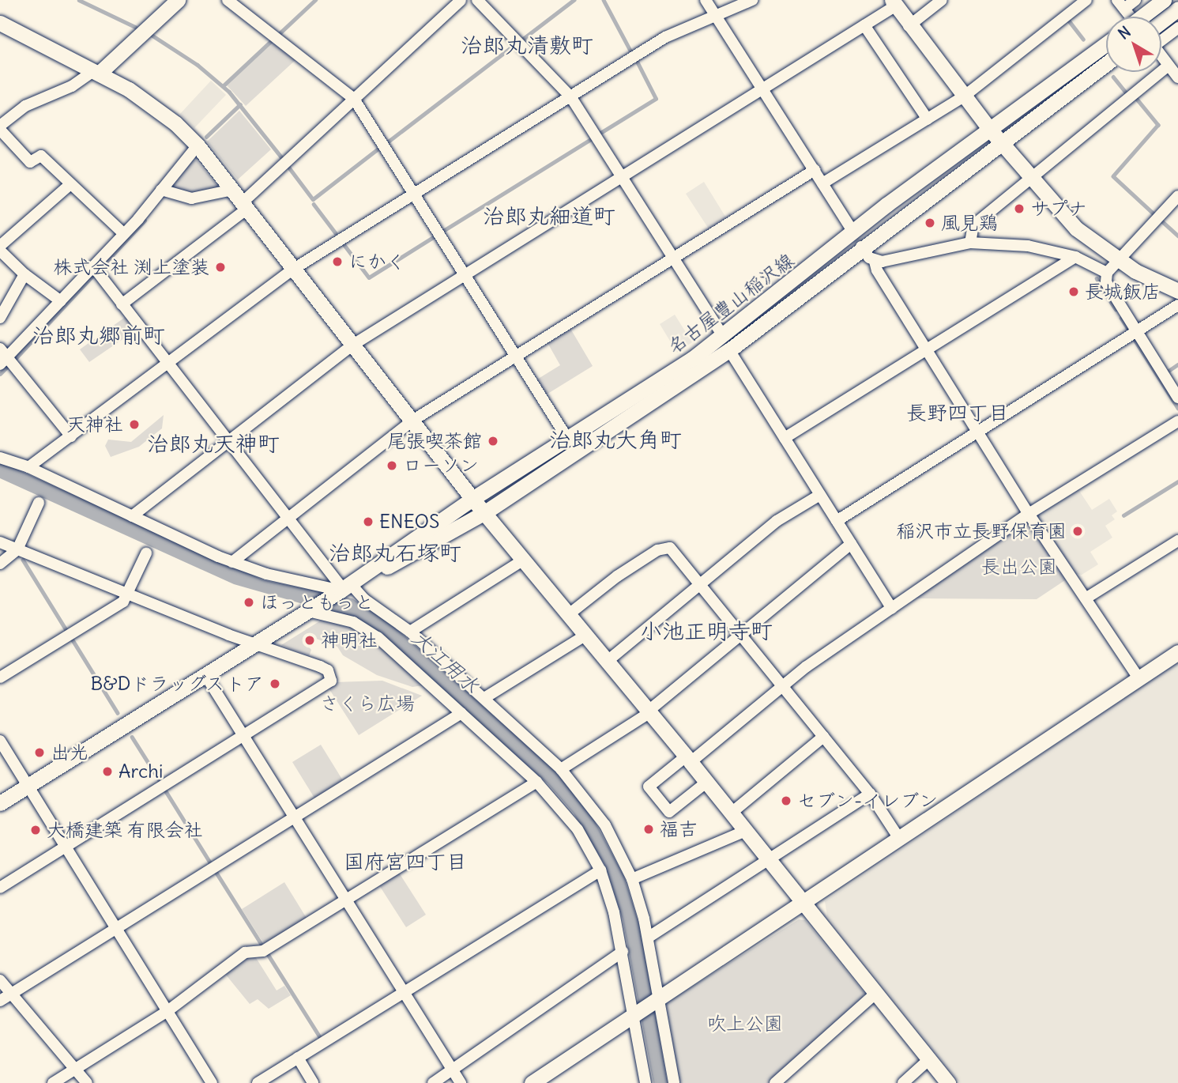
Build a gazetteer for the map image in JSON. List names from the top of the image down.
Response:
{
  "streets": {
    "street": ["名古屋豊山稲沢線"]
  },
  "districts": [
    "治郎丸清敷町",
    "治郎丸細道町",
    "治郎丸郷前町",
    "長野四丁目",
    "治郎丸大角町",
    "治郎丸天神町",
    "治郎丸石塚町",
    "小池正明寺町",
    "国府宮四丁目"
  ],
  "water": ["大江用水"],
  "parks": ["長出公園", "さくら広場", "吹上公園"],
  "places": [
    "サプナ",
    "風見鶏",
    "にかく",
    "株式会社 渕上塗装",
    "長城飯店",
    "天神社",
    "尾張喫茶館",
    "ローソン",
    "ENEOS",
    "稲沢市立長野保育園",
    "ほっともっと",
    "神明社",
    "B&Dドラッグストア",
    "出光",
    "Archi",
    "セブン-イレブン",
    "福吉",
    "大橋建築 有限会社"
  ],
  "north": "top left"
}
